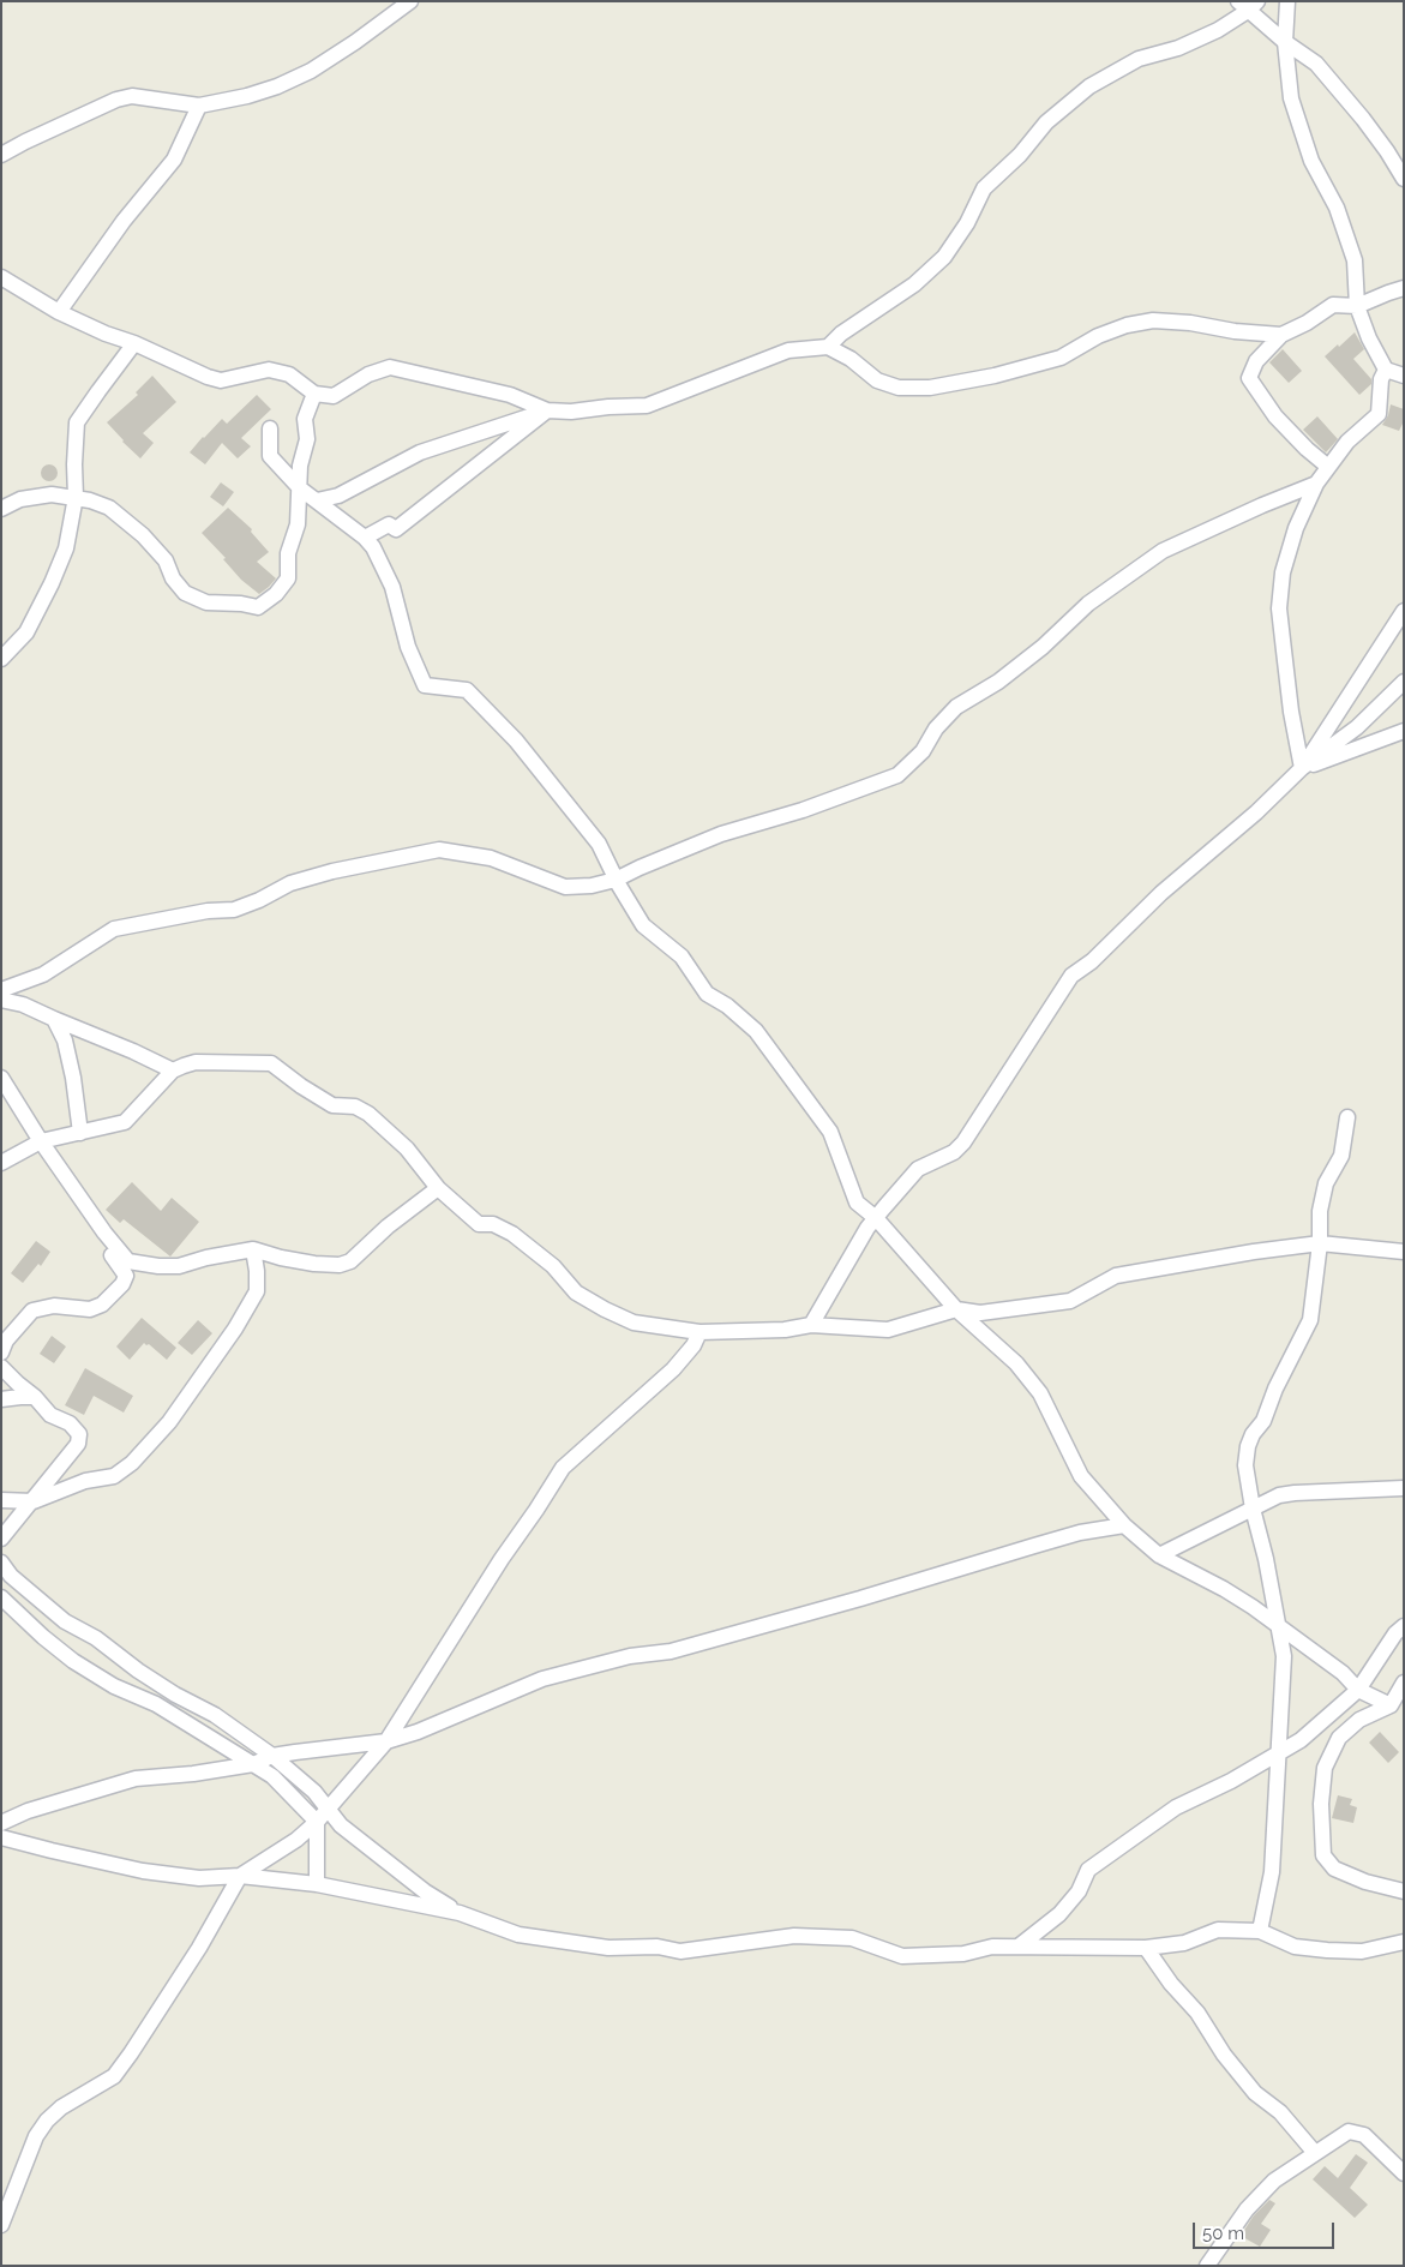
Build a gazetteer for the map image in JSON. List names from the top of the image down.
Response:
{
  "scale_bar": "50 m"
}
